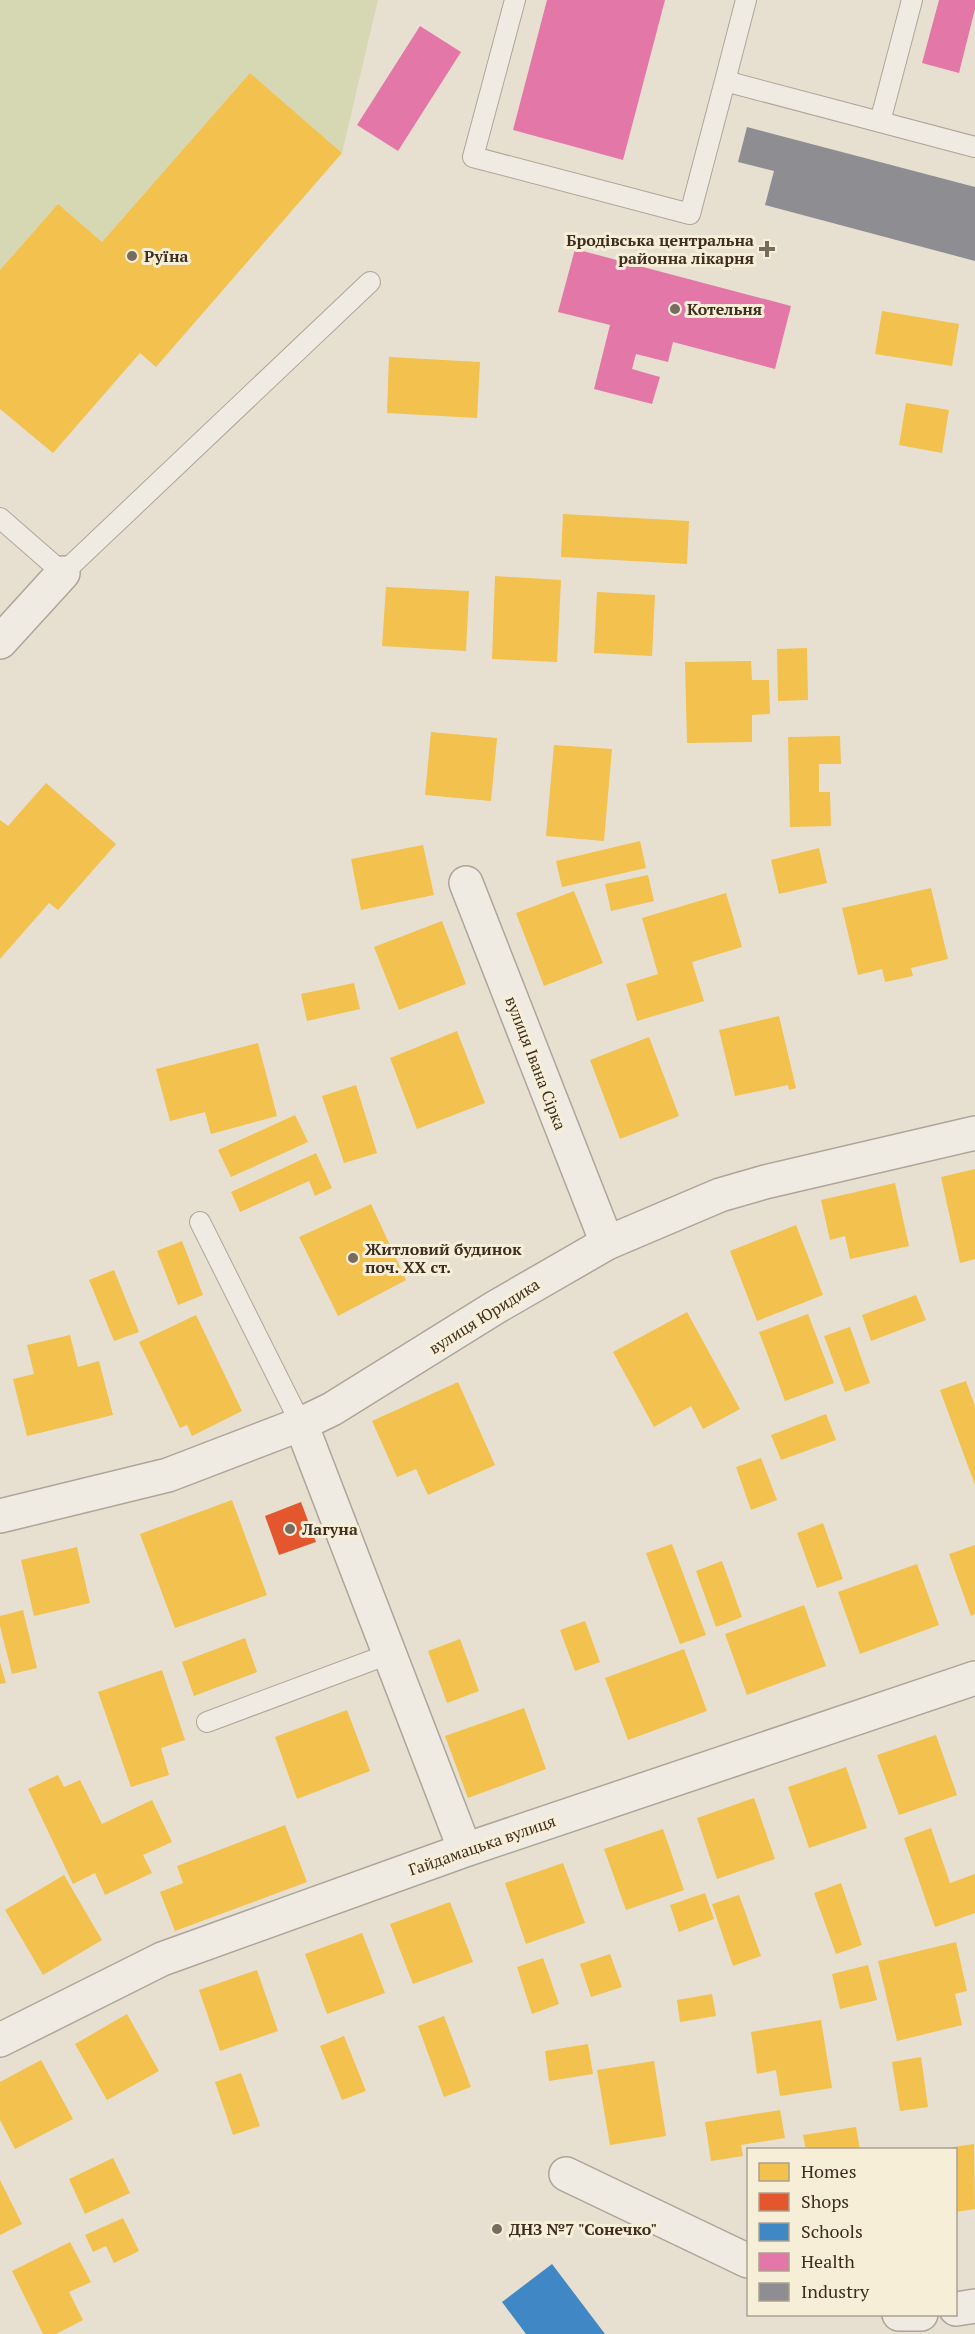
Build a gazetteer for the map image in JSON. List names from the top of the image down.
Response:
{
  "streets": {
    "street": ["вулиця Івана Сірка", "вулиця Юридика", "Гайдамацька вулиця"]
  },
  "crossings": [
    ["вулиця Івана Сірка", "вулиця Юридика"]
  ],
  "places": {
    "health": ["Бродівська центральна районна лікарня"],
    "other": [
      "Руїна",
      "Котельня",
      "Житловий будинок поч. XX ст.",
      "Лагуна",
      "ДНЗ №7 \"Сонечко\""
    ]
  },
  "legend": [
    "Homes",
    "Shops",
    "Schools",
    "Health",
    "Industry"
  ]
}
